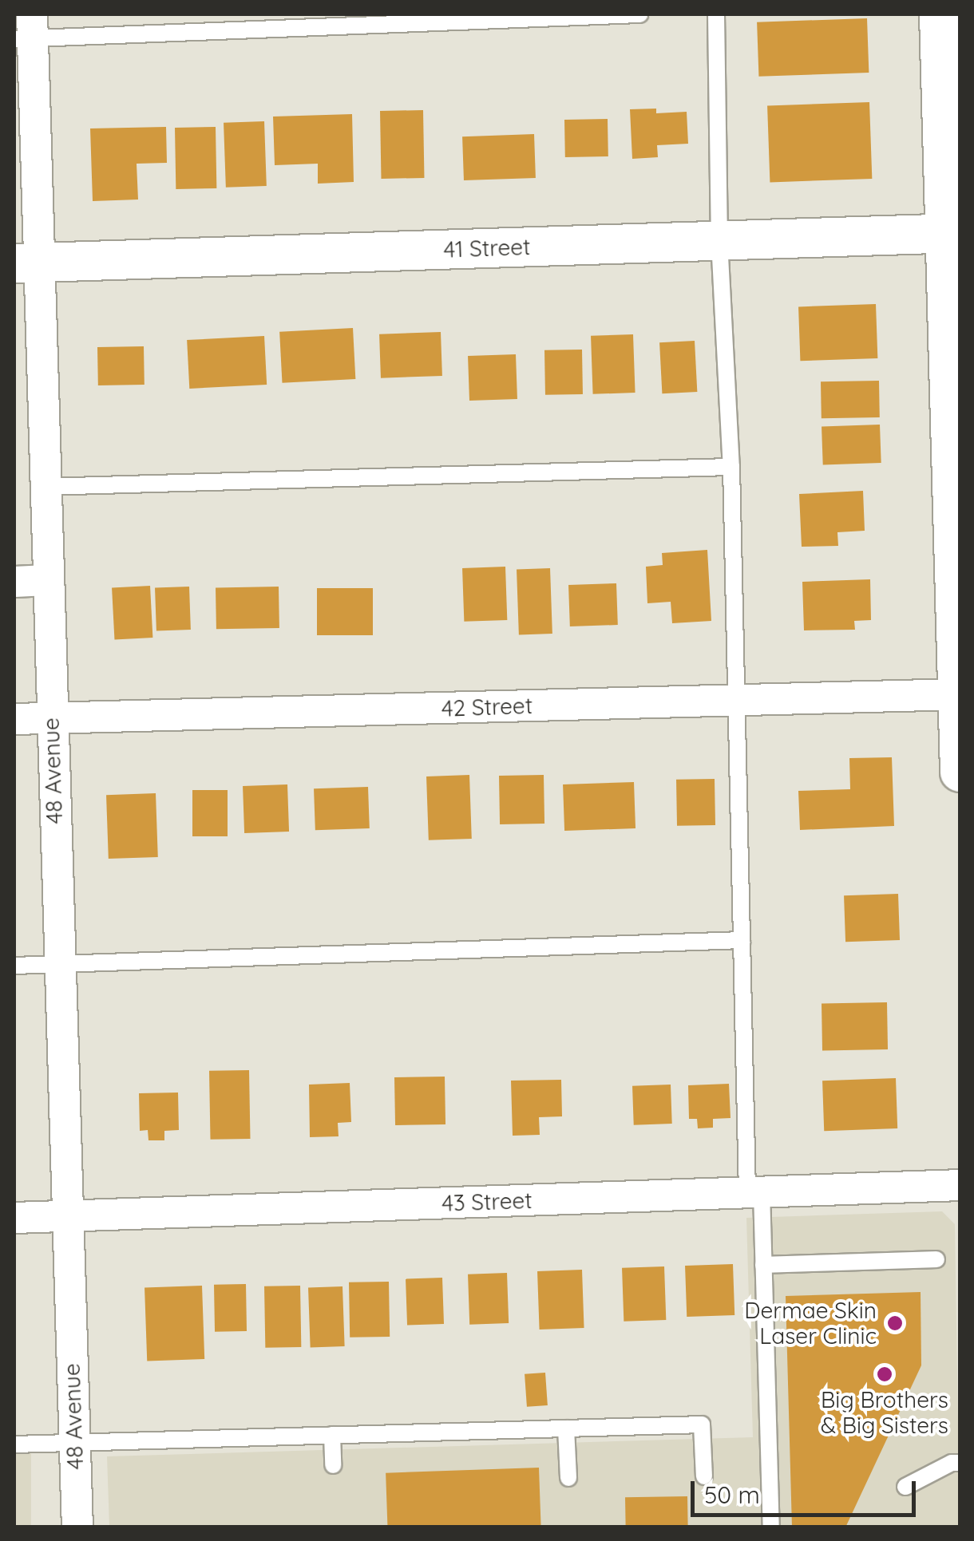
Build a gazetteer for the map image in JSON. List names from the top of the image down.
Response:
{
  "streets": {
    "street": [
      "41 Street",
      "42 Street",
      "48 Avenue",
      "43 Street"
    ]
  },
  "crossings": [
    ["41 Street", "48 Avenue"],
    ["42 Street", "48 Avenue"],
    ["48 Avenue", "43 Street"]
  ],
  "places": ["Dermae Skin Laser Clinic", "Big Brothers & Big Sisters"],
  "scale_bar": "50 m"
}
